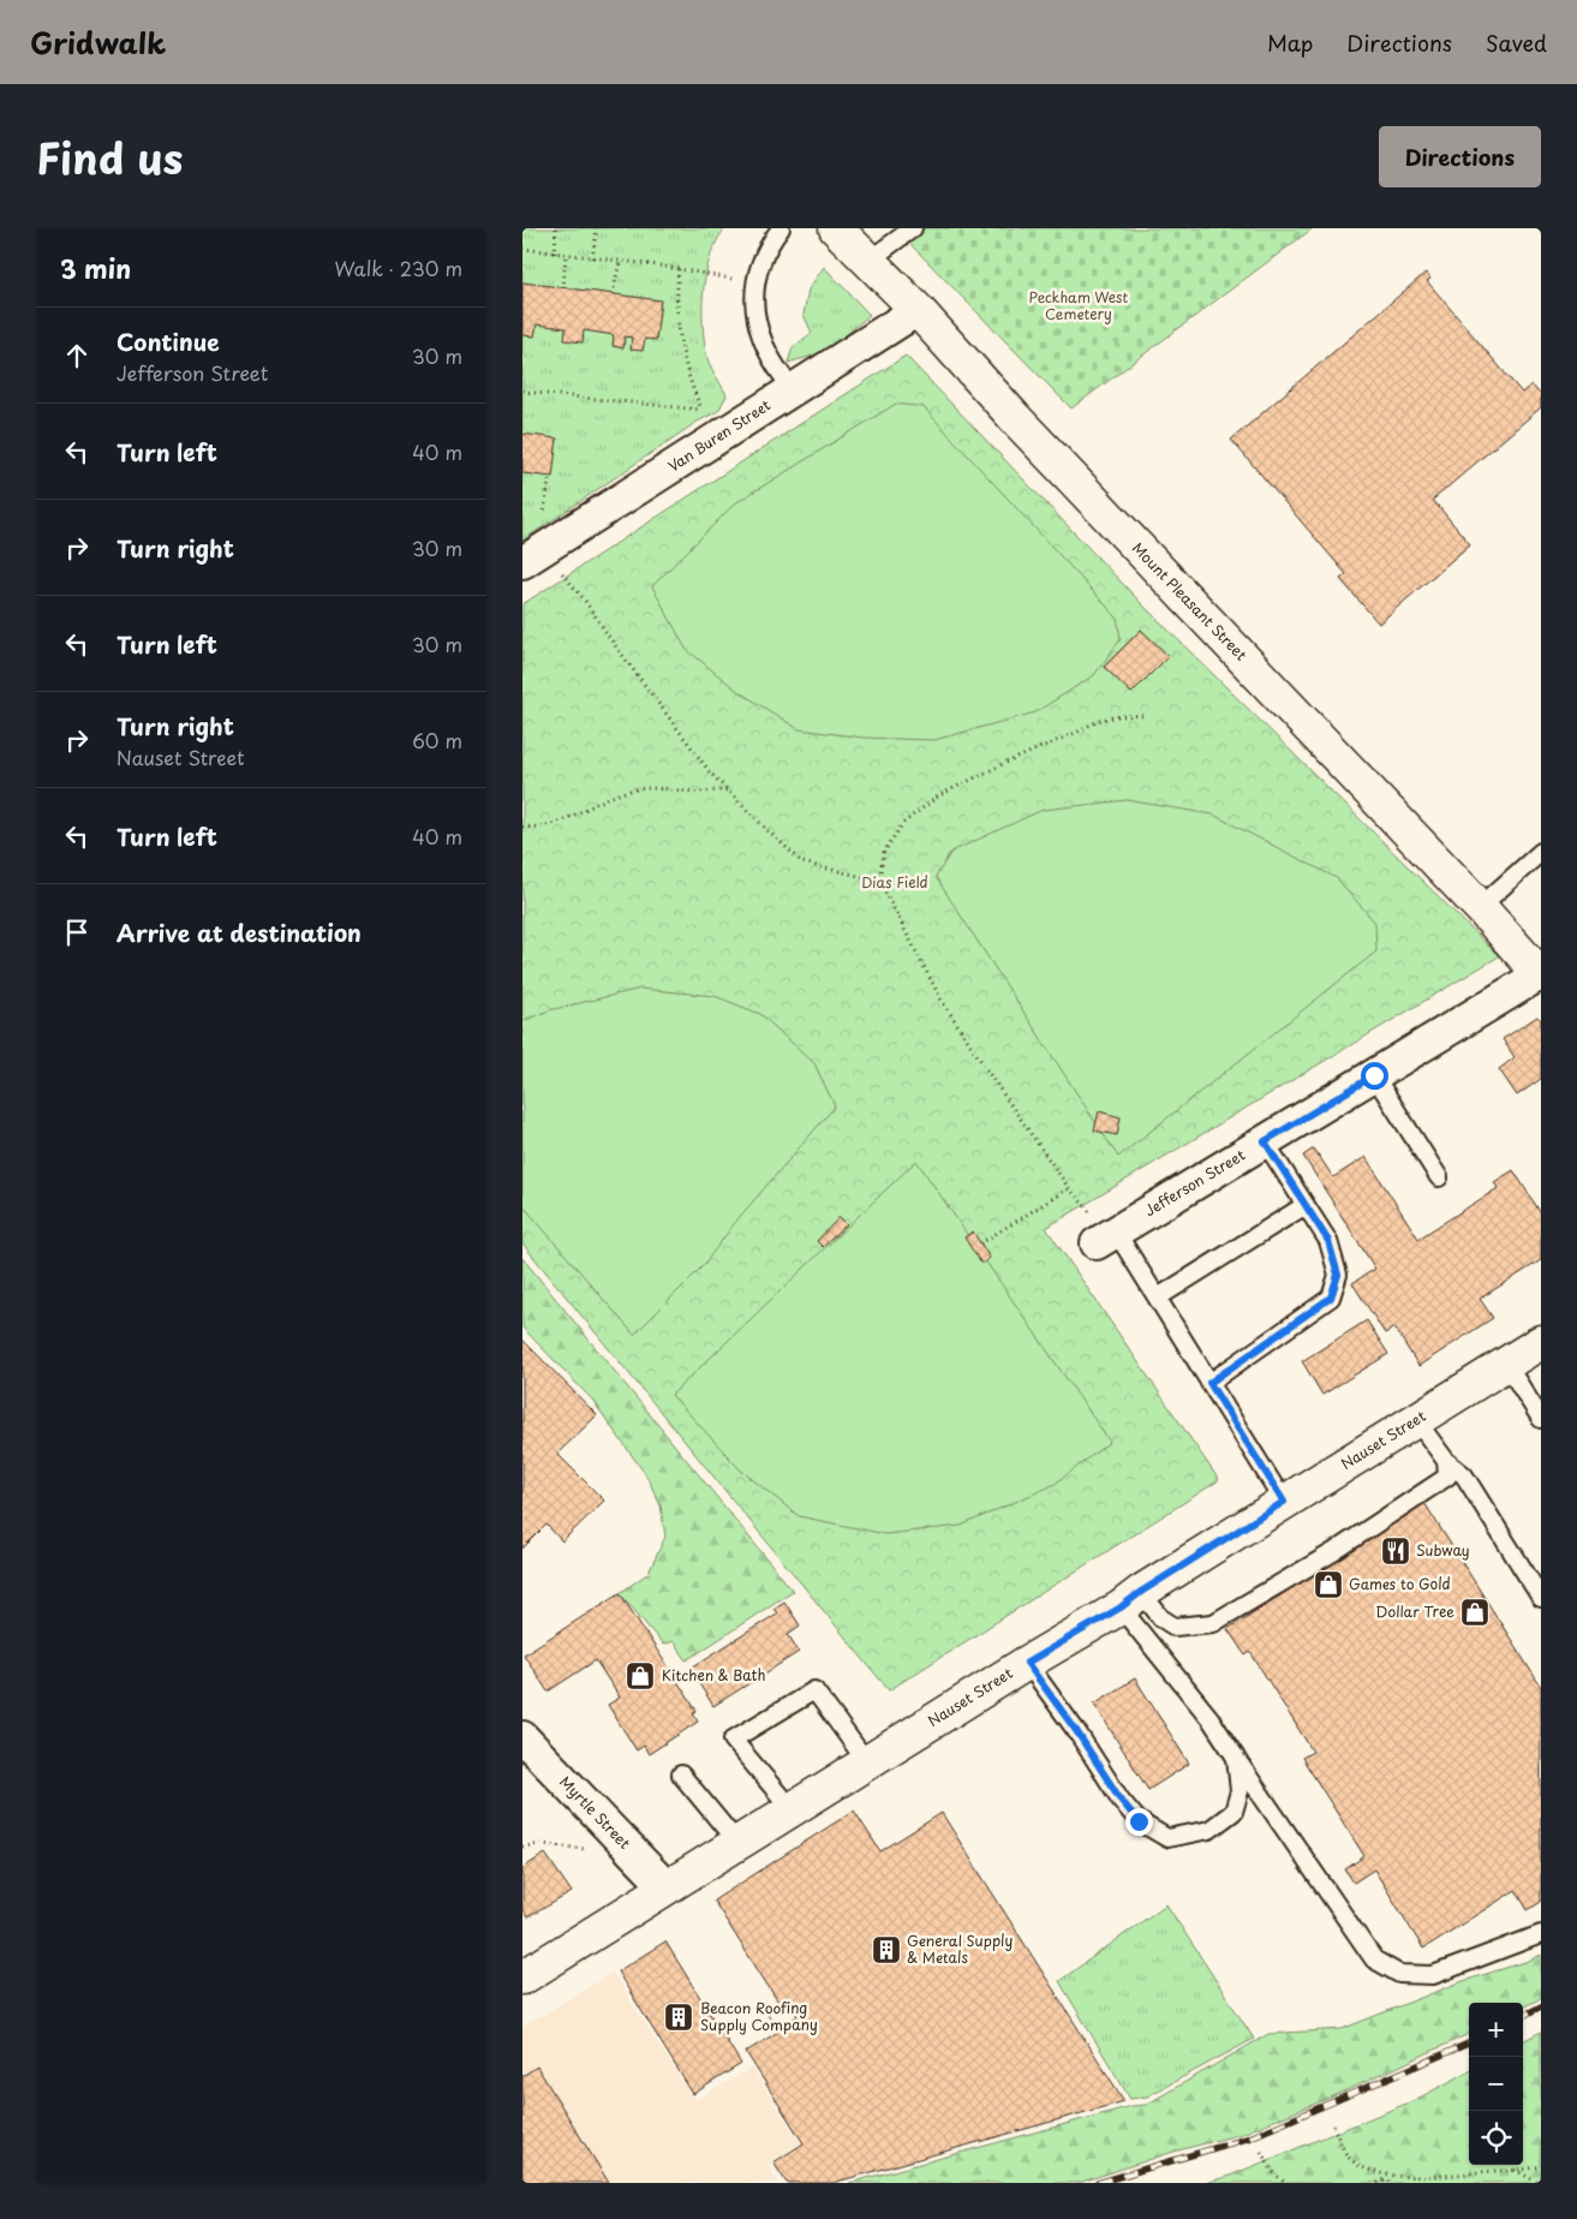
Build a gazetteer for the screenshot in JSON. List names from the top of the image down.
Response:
{
  "streets": {
    "main road": ["Mount Pleasant Street", "Nauset Street"],
    "street": ["Van Buren Street", "Jefferson Street", "Myrtle Street"]
  },
  "crossings": [
    ["Van Buren Street", "Mount Pleasant Street"],
    ["Mount Pleasant Street", "Jefferson Street"],
    ["Nauset Street", "Myrtle Street"]
  ],
  "parks": ["Peckham West Cemetery", "Dias Field"],
  "places": {
    "restaurant": ["Subway"],
    "shop": ["Games to Gold", "Dollar Tree", "Kitchen & Bath"],
    "building": ["General Supply & Metals", "Beacon Roofing Supply Company"]
  },
  "page": {
    "header": "Gridwalk",
    "nav": ["Map", "Directions", "Saved"],
    "title": "Find us",
    "buttons": "Directions",
    "heading": ["3 min", "Walk · 230 m"],
    "list": [
      ["Continue", "Jefferson Street", "30 m"],
      ["Turn left", "40 m"],
      ["Turn right", "30 m"],
      ["Turn left", "30 m"],
      ["Turn right", "Nauset Street", "60 m"],
      ["Turn left", "40 m"],
      "Arrive at destination"
    ],
    "map_buttons": ["+", "−"]
  }
}
